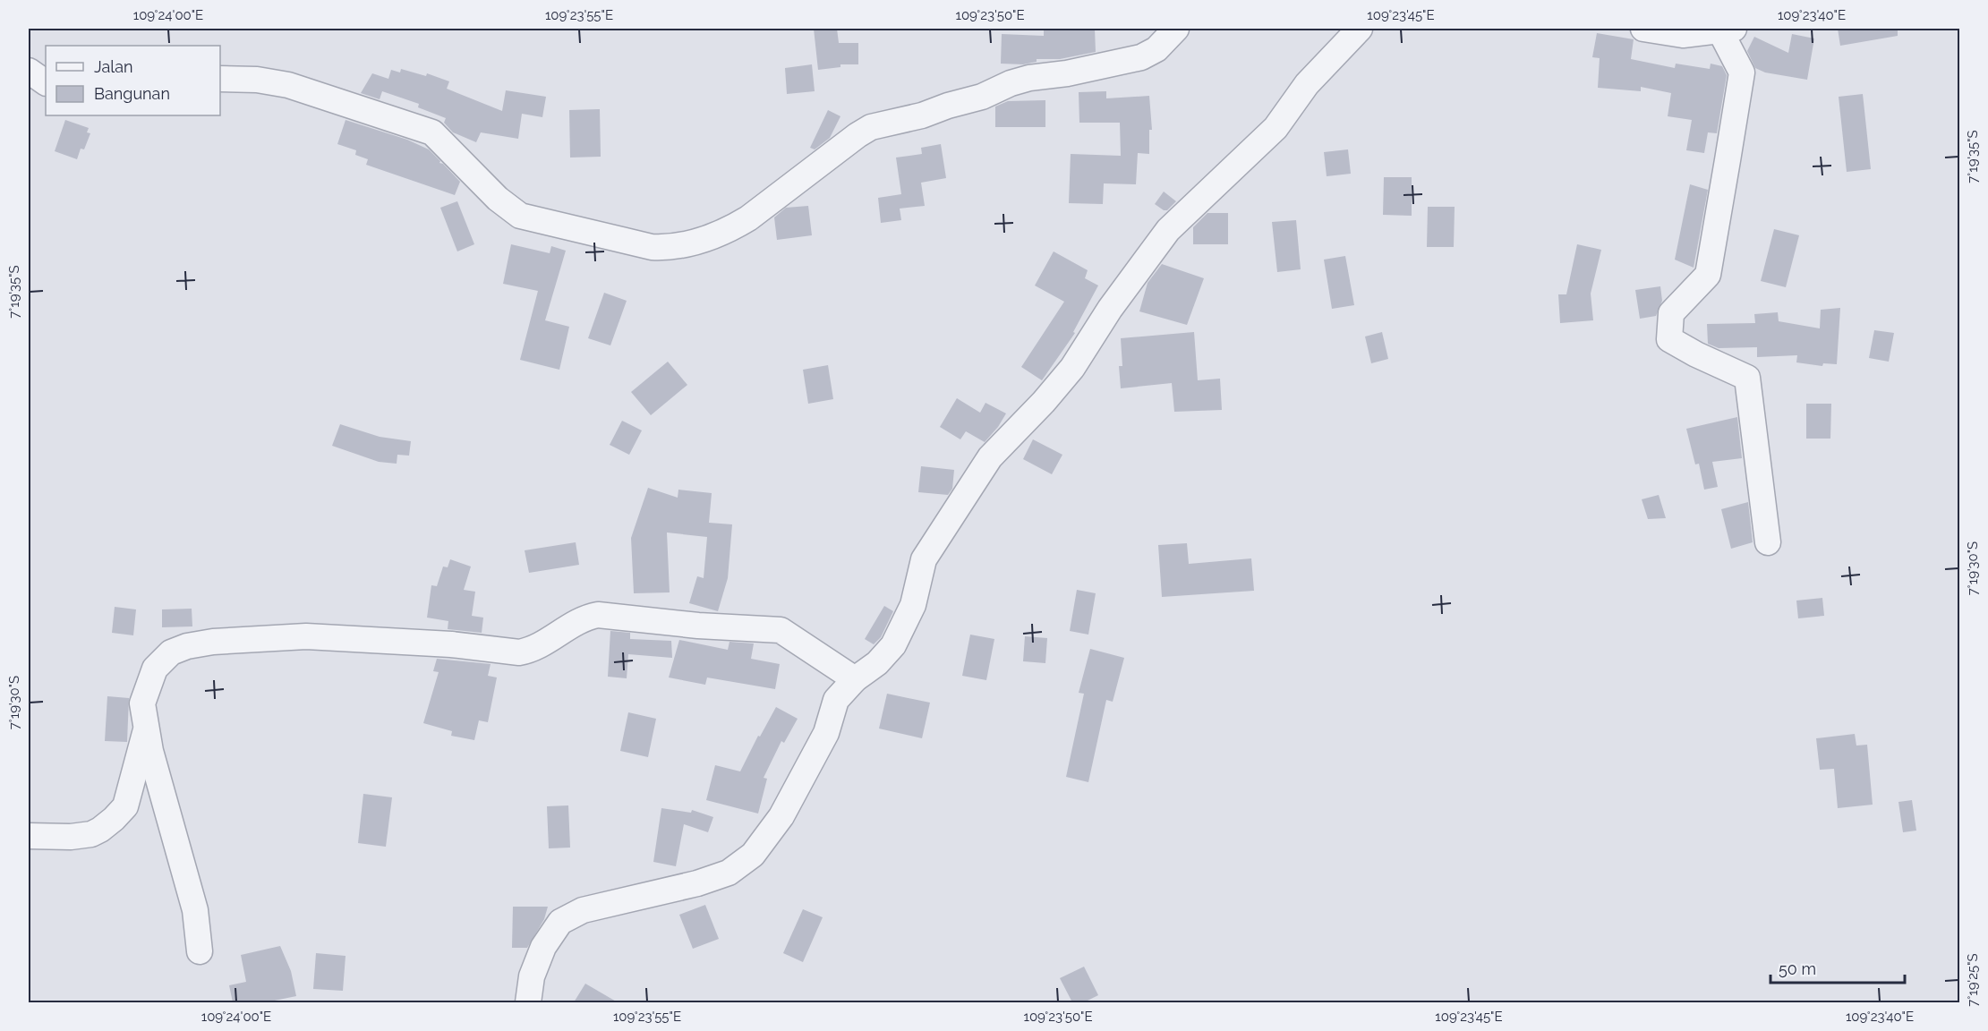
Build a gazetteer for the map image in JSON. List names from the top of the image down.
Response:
{
  "legend": ["Jalan", "Bangunan"],
  "scale_bar": "50 m",
  "coordinates": [
    "109°24'00\"E",
    "109°23'55\"E",
    "109°23'50\"E",
    "109°23'45\"E",
    "109°23'40\"E",
    "7°19'35\"S",
    "7°19'30\"S",
    "7°19'25\"S"
  ]
}
